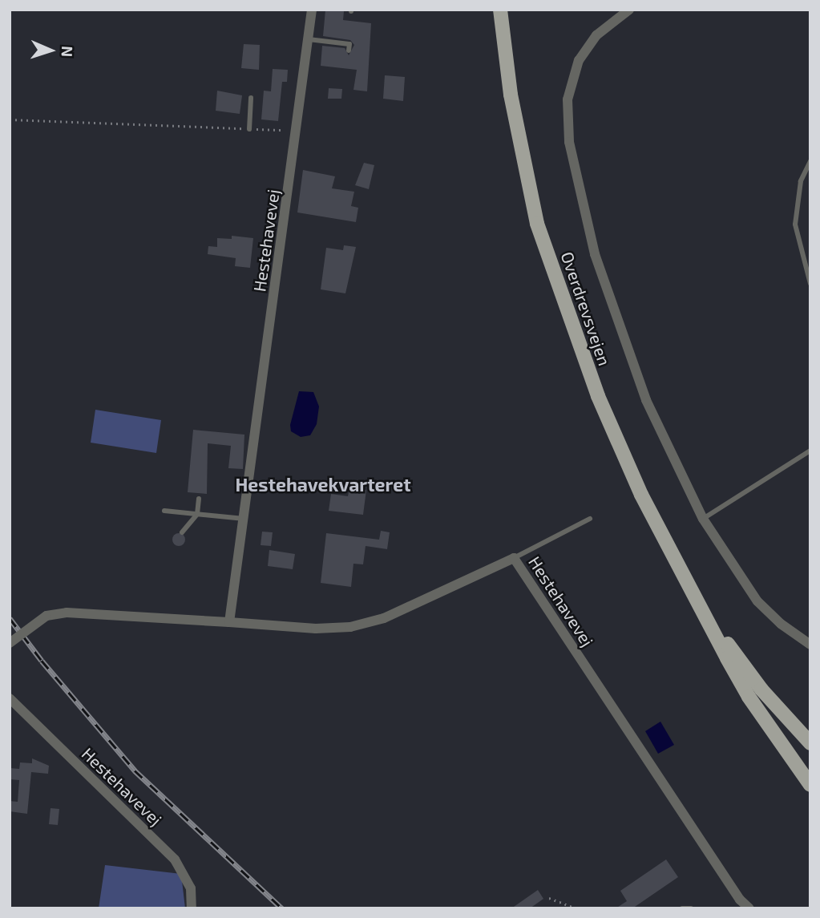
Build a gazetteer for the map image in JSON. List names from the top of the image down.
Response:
{
  "streets": {
    "main road": ["Overdrevsvejen"],
    "street": ["Hestehavevej"]
  },
  "districts": ["Hestehavekvarteret"],
  "north": "right"
}
